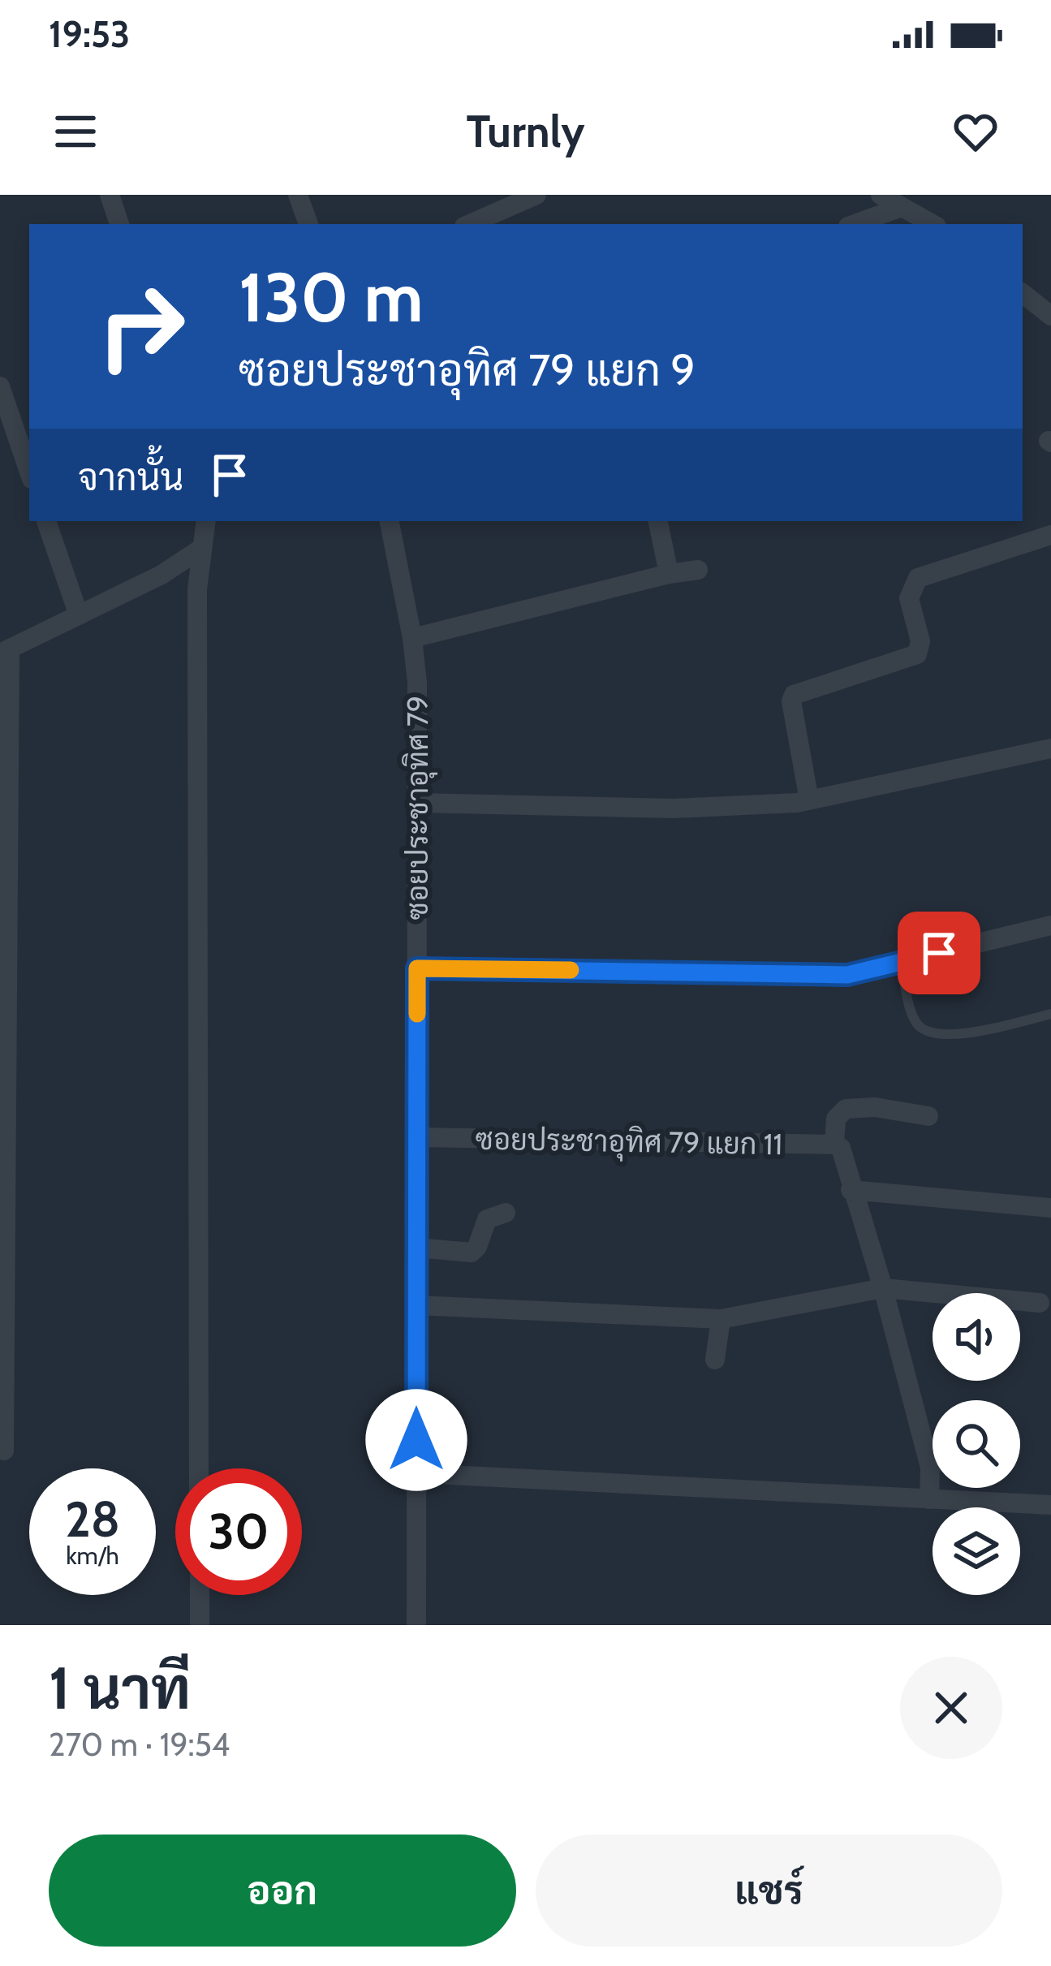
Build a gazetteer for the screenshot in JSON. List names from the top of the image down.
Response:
{
  "streets": {
    "street": ["ซอยประชาอุทิศ 79", "ซอยประชาอุทิศ 79 แยก 11"]
  },
  "crossings": [
    ["ซอยประชาอุทิศ 79", "ซอยประชาอุทิศ 79 แยก 11"]
  ],
  "page": {
    "status": "19:53",
    "header": "Turnly",
    "turn": ["130 m", "ซอยประชาอุทิศ 79 แยก 9"],
    "then": "จากนั้น",
    "speed": "28 km/h",
    "limit": "30",
    "heading": ["1 นาที", "270 m · 19:54"],
    "buttons": ["ออก", "แชร์"]
  }
}
